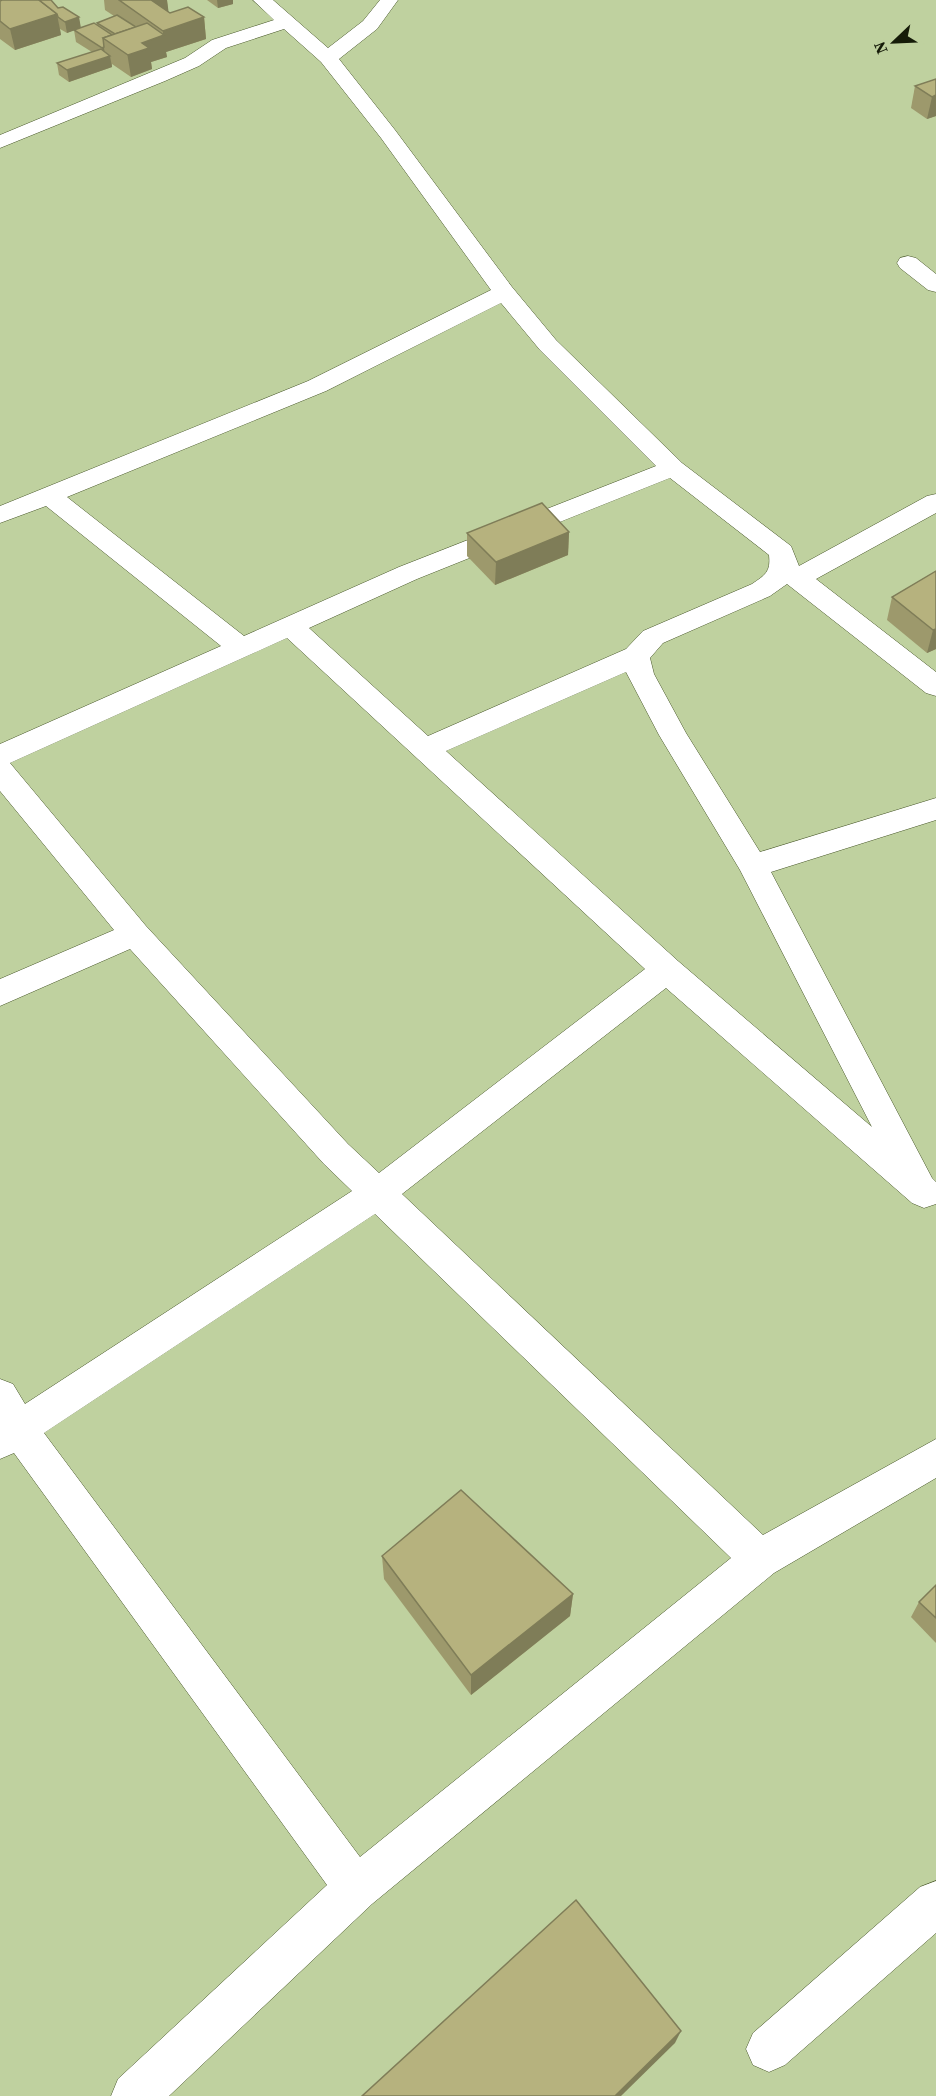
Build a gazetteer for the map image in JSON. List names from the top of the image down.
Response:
{
  "north": "bottom left"
}
